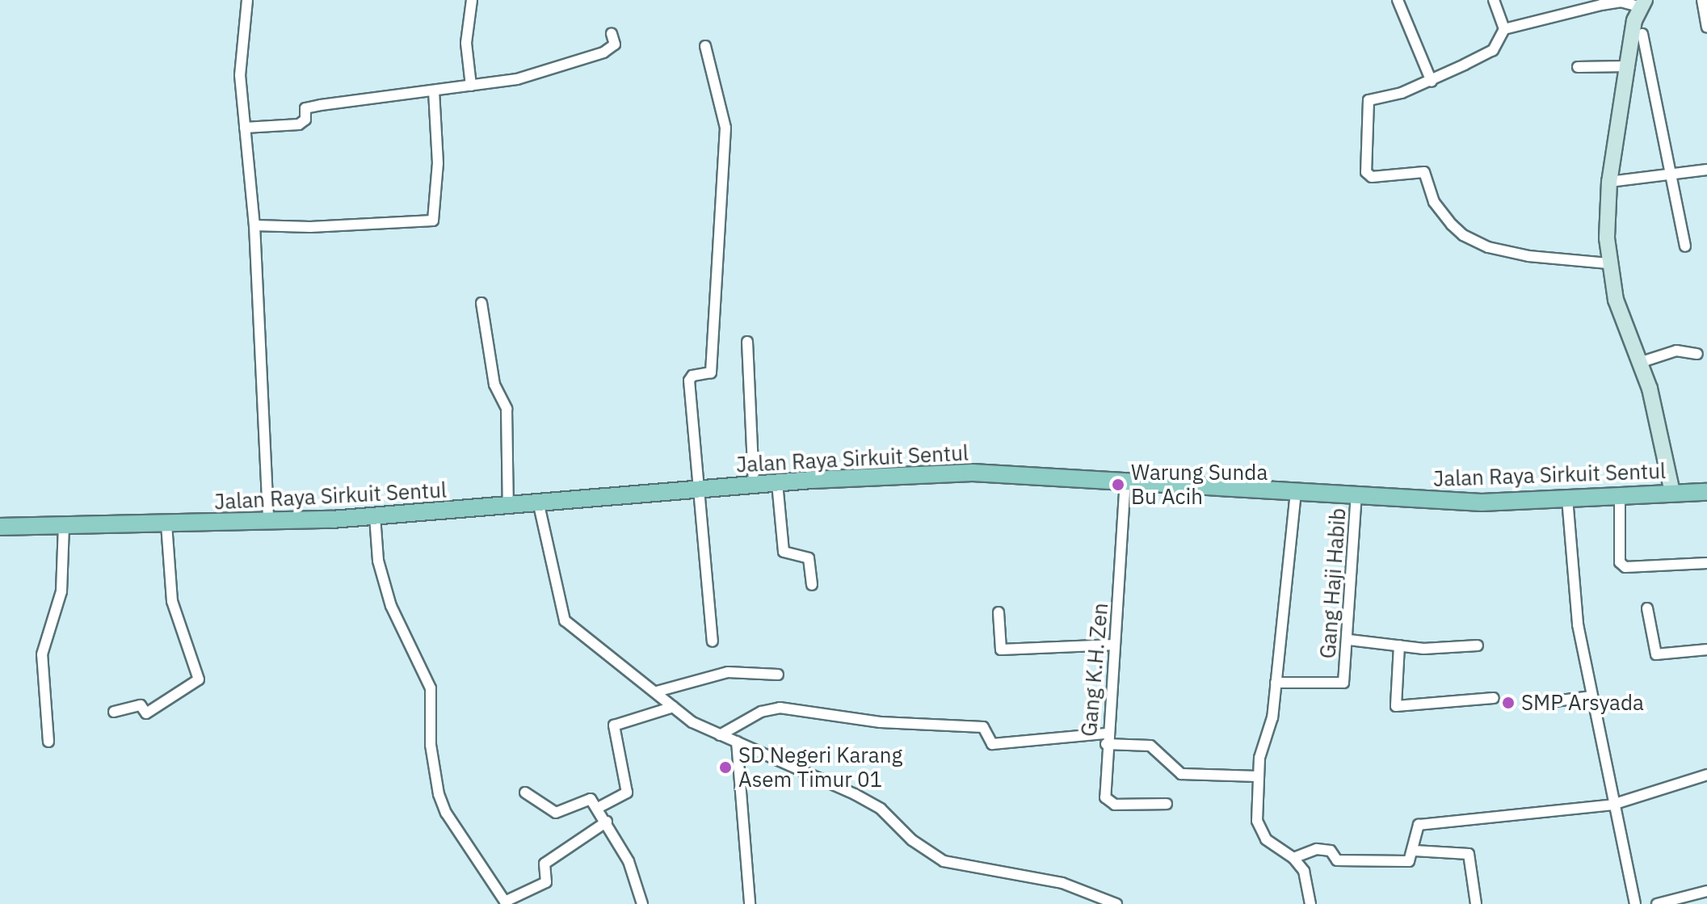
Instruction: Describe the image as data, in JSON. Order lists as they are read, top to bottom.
{
  "streets": {
    "main road": ["Jalan Raya Sirkuit Sentul"],
    "street": ["Gang Haji Habib", "Gang K.H. Zen"]
  },
  "crossings": [
    ["Jalan Raya Sirkuit Sentul", "Gang Haji Habib"],
    ["Jalan Raya Sirkuit Sentul", "Gang K.H. Zen"]
  ],
  "places": ["Warung Sunda Bu Acih", "SMP Arsyada", "SD Negeri Karang Asem Timur 01"]
}
